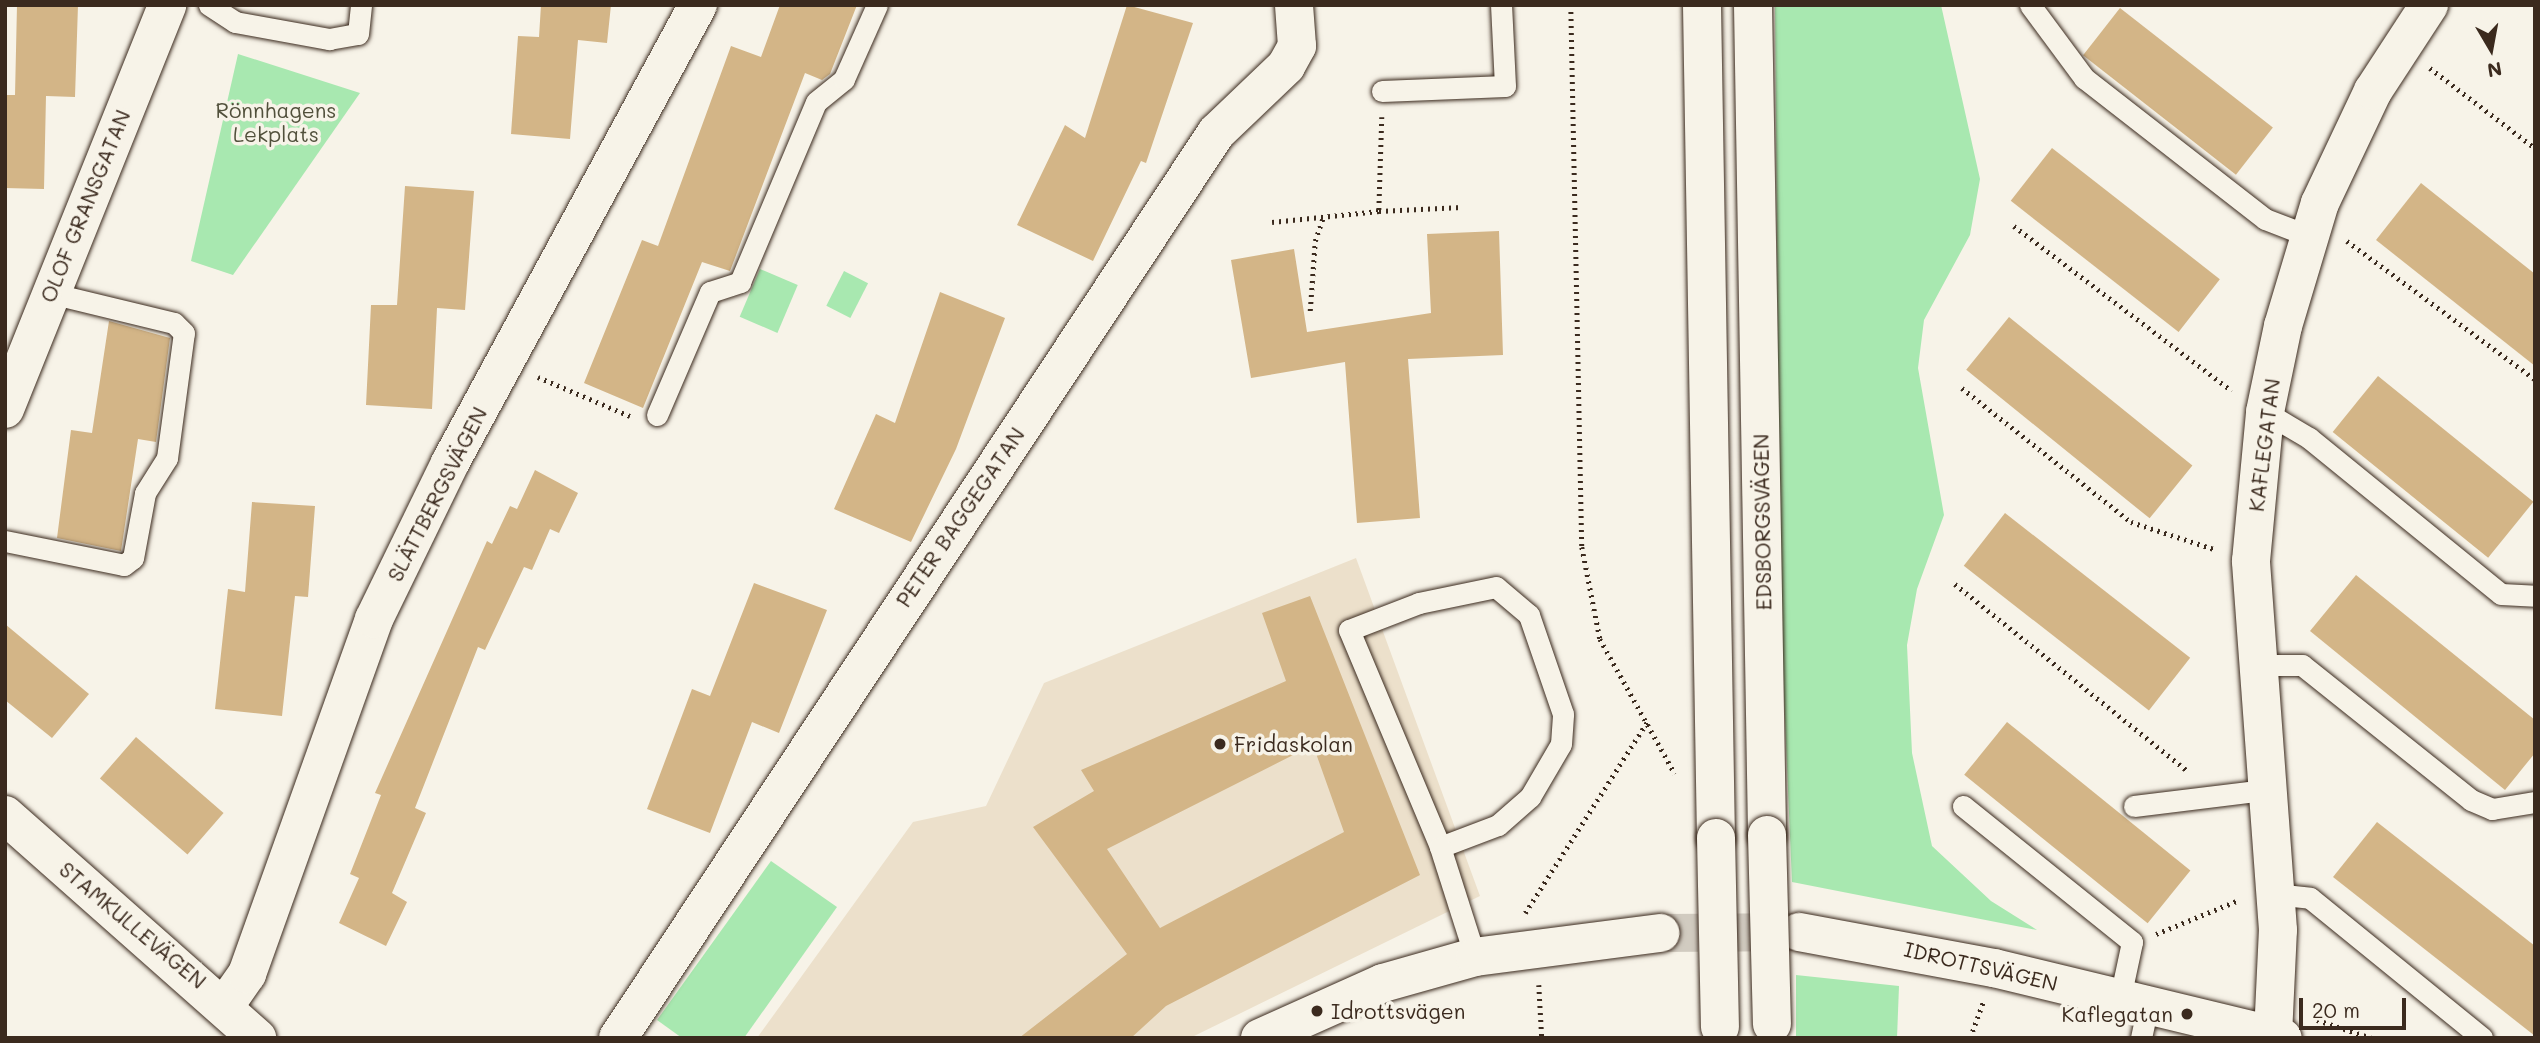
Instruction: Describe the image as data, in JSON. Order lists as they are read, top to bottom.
{
  "streets": {
    "main road": [
      "OLOF GRANSGATAN",
      "KAFLEGATAN",
      "SLÄTTBERGSVÄGEN",
      "PETER BAGGEGATAN",
      "EDSBORGSVÄGEN",
      "STAMKULLEVÄGEN",
      "IDROTTSVÄGEN"
    ]
  },
  "crossings": [
    ["KAFLEGATAN", "IDROTTSVÄGEN"],
    ["SLÄTTBERGSVÄGEN", "STAMKULLEVÄGEN"]
  ],
  "parks": ["Rönnhagens Lekplats"],
  "places": ["Fridaskolan", "Idrottsvägen", "Kaflegatan"],
  "scale_bar": "20 m",
  "north": "bottom"
}
